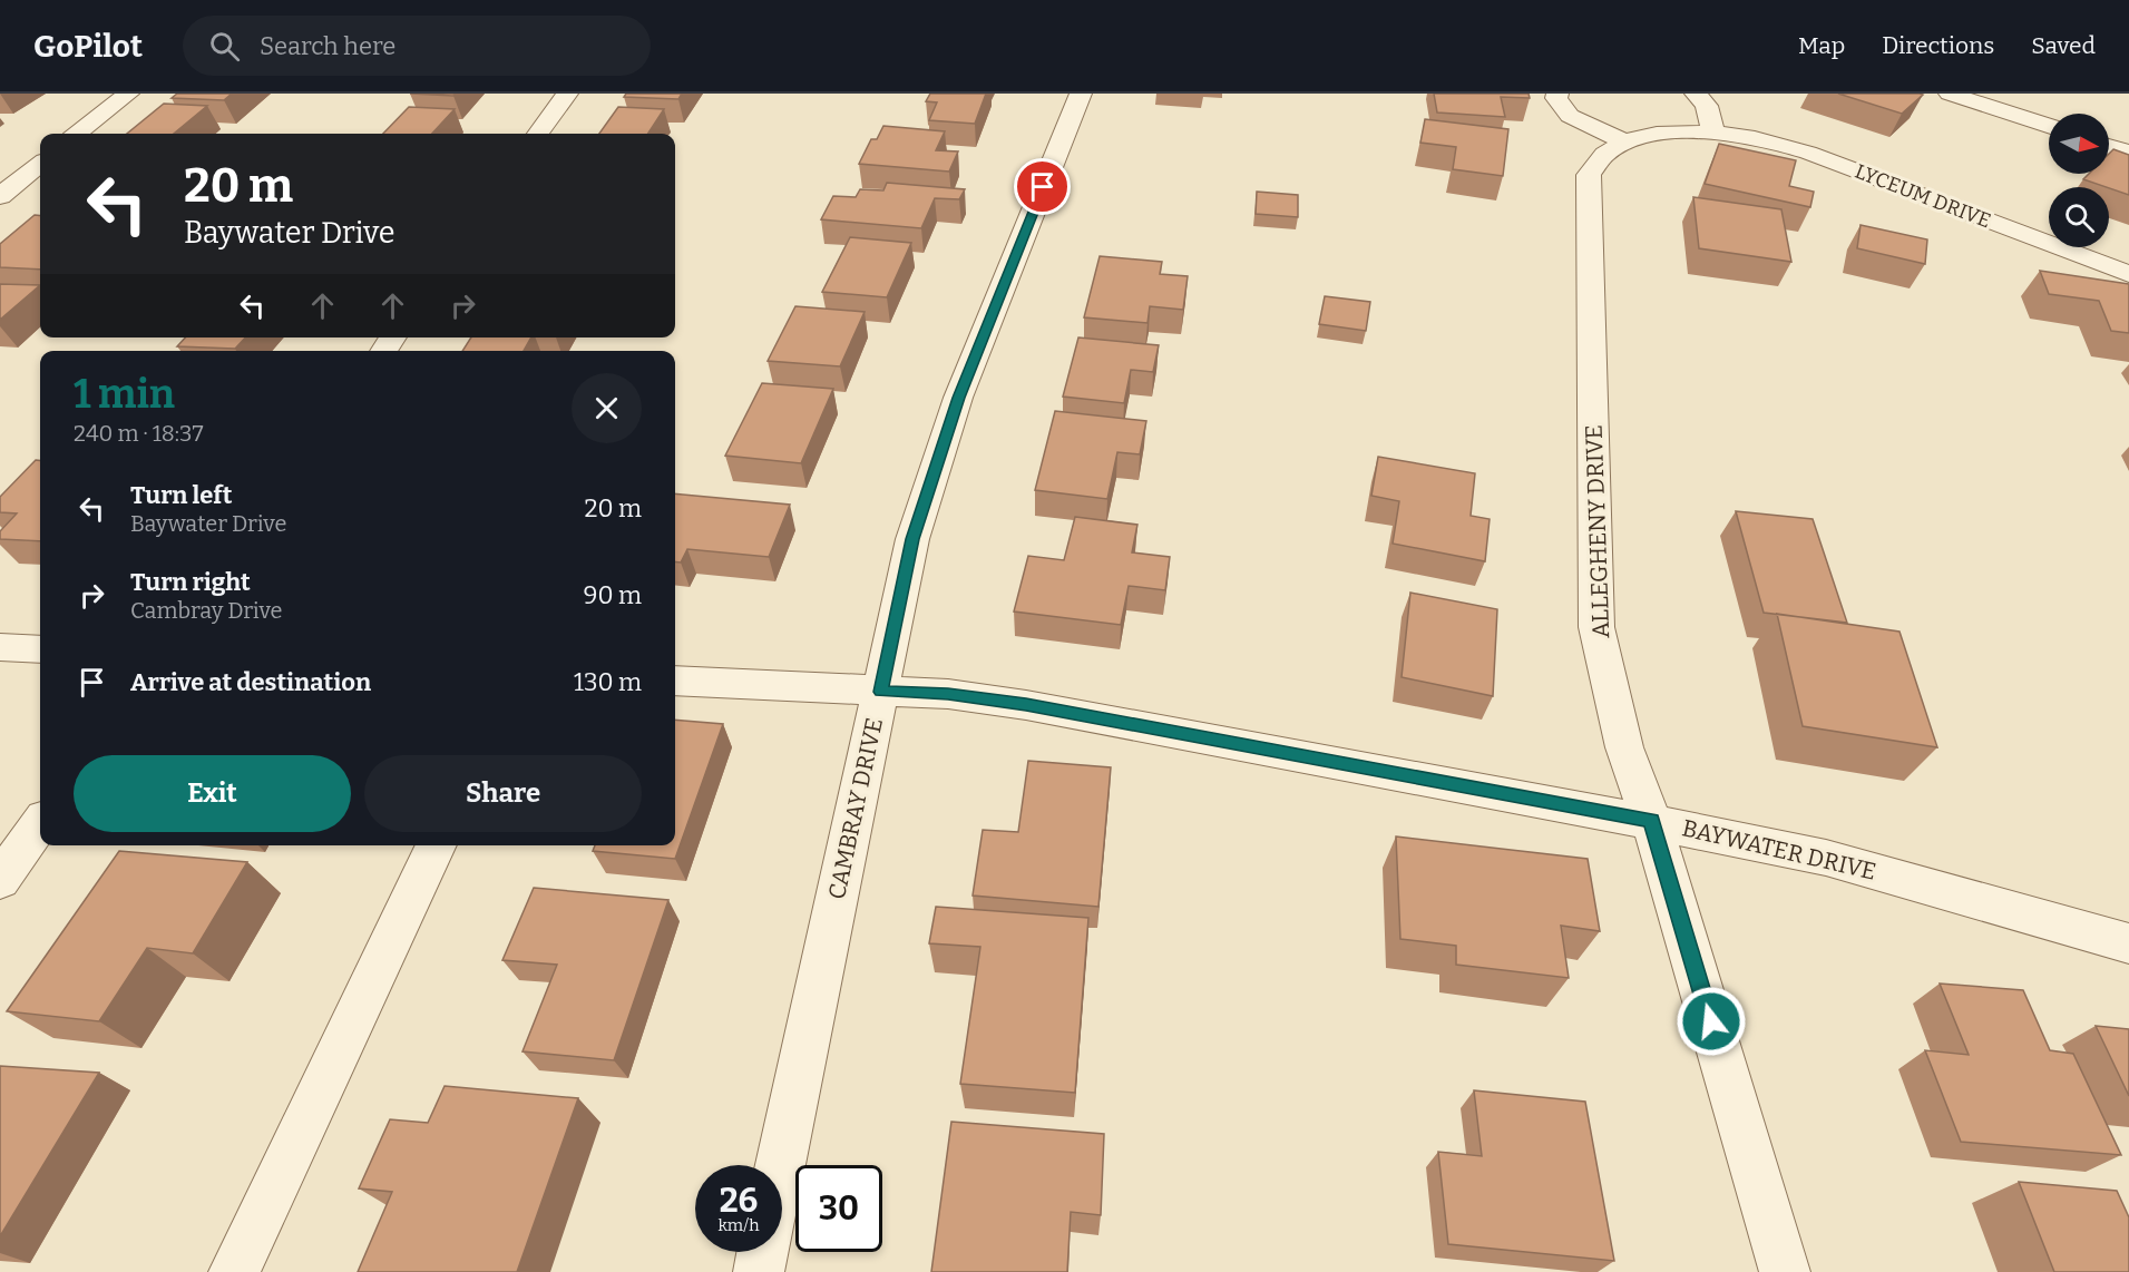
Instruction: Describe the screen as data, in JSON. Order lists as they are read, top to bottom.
{
  "streets": {
    "street": [
      "LYCEUM DRIVE",
      "ALLEGHENY DRIVE",
      "CAMBRAY DRIVE",
      "BAYWATER DRIVE"
    ]
  },
  "crossings": [
    ["LYCEUM DRIVE", "ALLEGHENY DRIVE"],
    ["ALLEGHENY DRIVE", "BAYWATER DRIVE"],
    ["CAMBRAY DRIVE", "BAYWATER DRIVE"]
  ],
  "north": "right",
  "page": {
    "header": "GoPilot",
    "search": "Search here",
    "nav": ["Map", "Directions", "Saved"],
    "turn": ["20 m", "Baywater Drive"],
    "heading": ["1 min", "240 m · 18:37"],
    "list": [
      {
        "name": "Turn left",
        "note": "Baywater Drive",
        "value": "20 m"
      },
      {
        "name": "Turn right",
        "note": "Cambray Drive",
        "value": "90 m"
      },
      {
        "name": "Arrive at destination",
        "value": "130 m"
      }
    ],
    "buttons": ["Exit", "Share"],
    "speed": "26 km/h",
    "limit": "30"
  }
}
